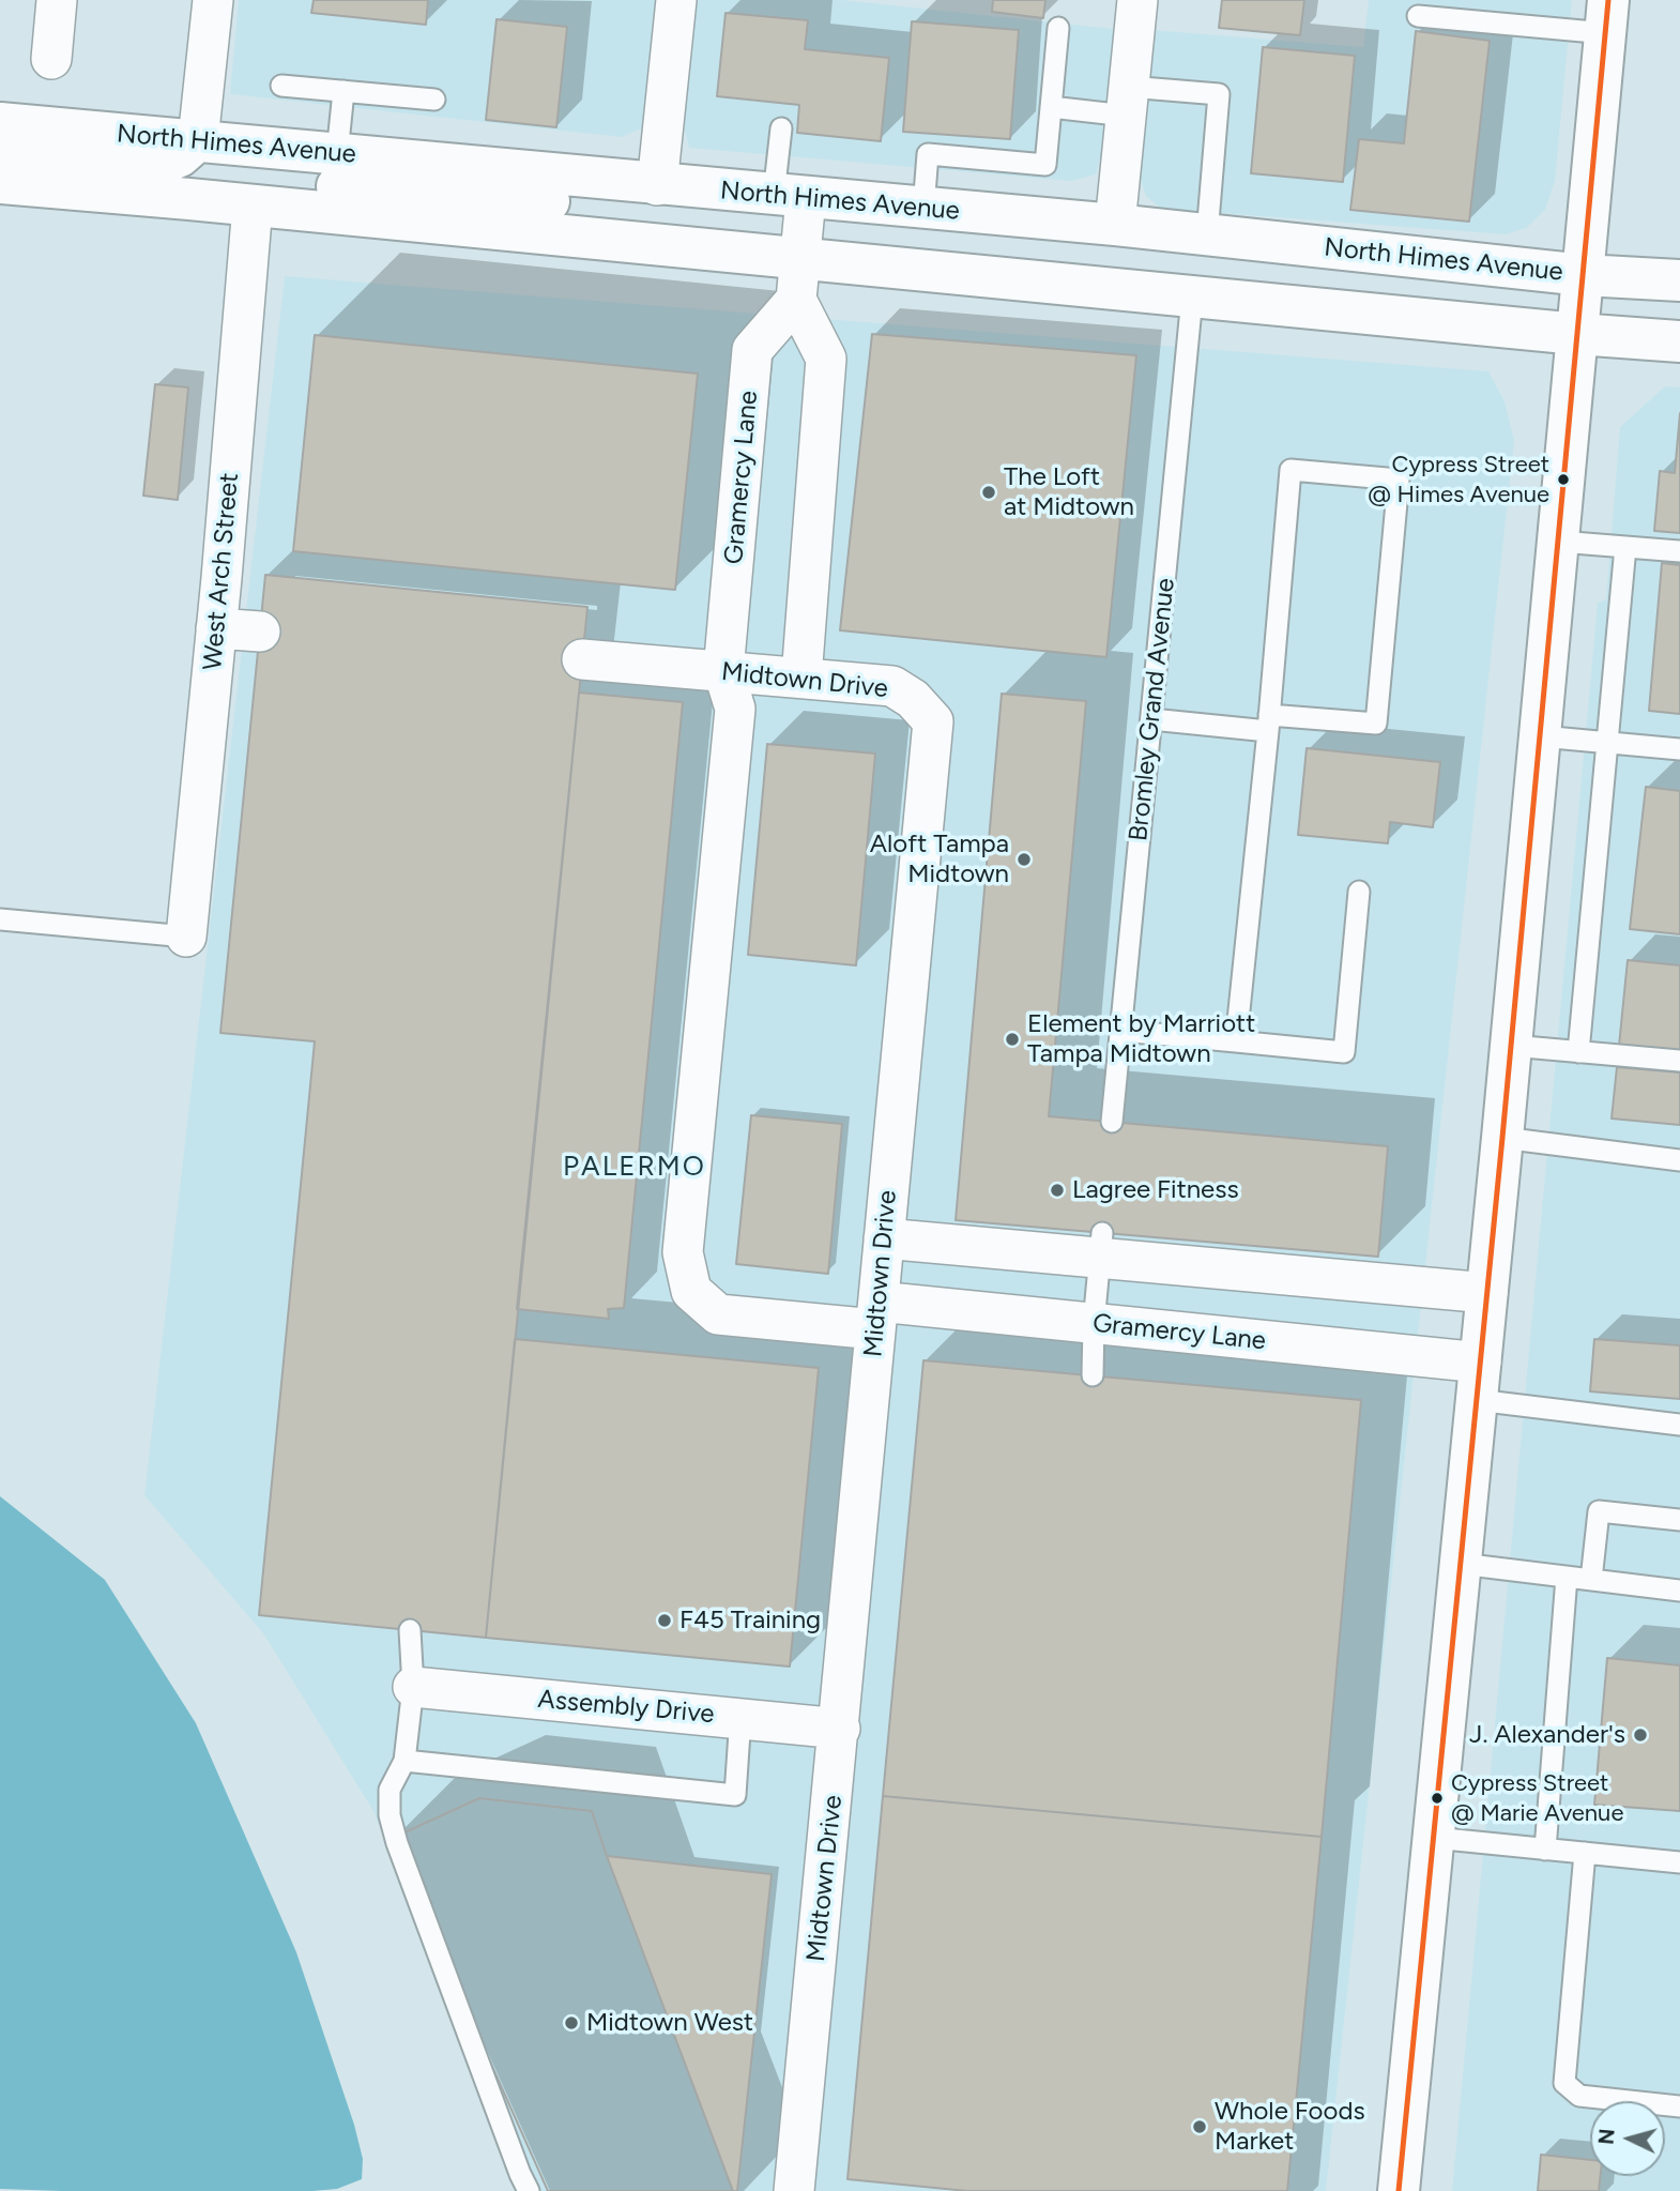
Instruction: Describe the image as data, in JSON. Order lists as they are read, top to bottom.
{
  "streets": {
    "street": [
      "North Himes Avenue",
      "Gramercy Lane",
      "West Arch Street",
      "Midtown Drive",
      "Assembly Drive"
    ],
    "lane": ["Bromley Grand Avenue"]
  },
  "crossings": [
    ["Gramercy Lane", "Midtown Drive"],
    ["Midtown Drive", "Assembly Drive"]
  ],
  "districts": ["PALERMO"],
  "places": [
    "Cypress Street @ Himes Avenue",
    "The Loft at Midtown",
    "Aloft Tampa Midtown",
    "Element by Marriott Tampa Midtown",
    "Lagree Fitness",
    "F45 Training",
    "J. Alexander's",
    "Cypress Street @ Marie Avenue",
    "Midtown West",
    "Whole Foods Market"
  ],
  "north": "left"
}
